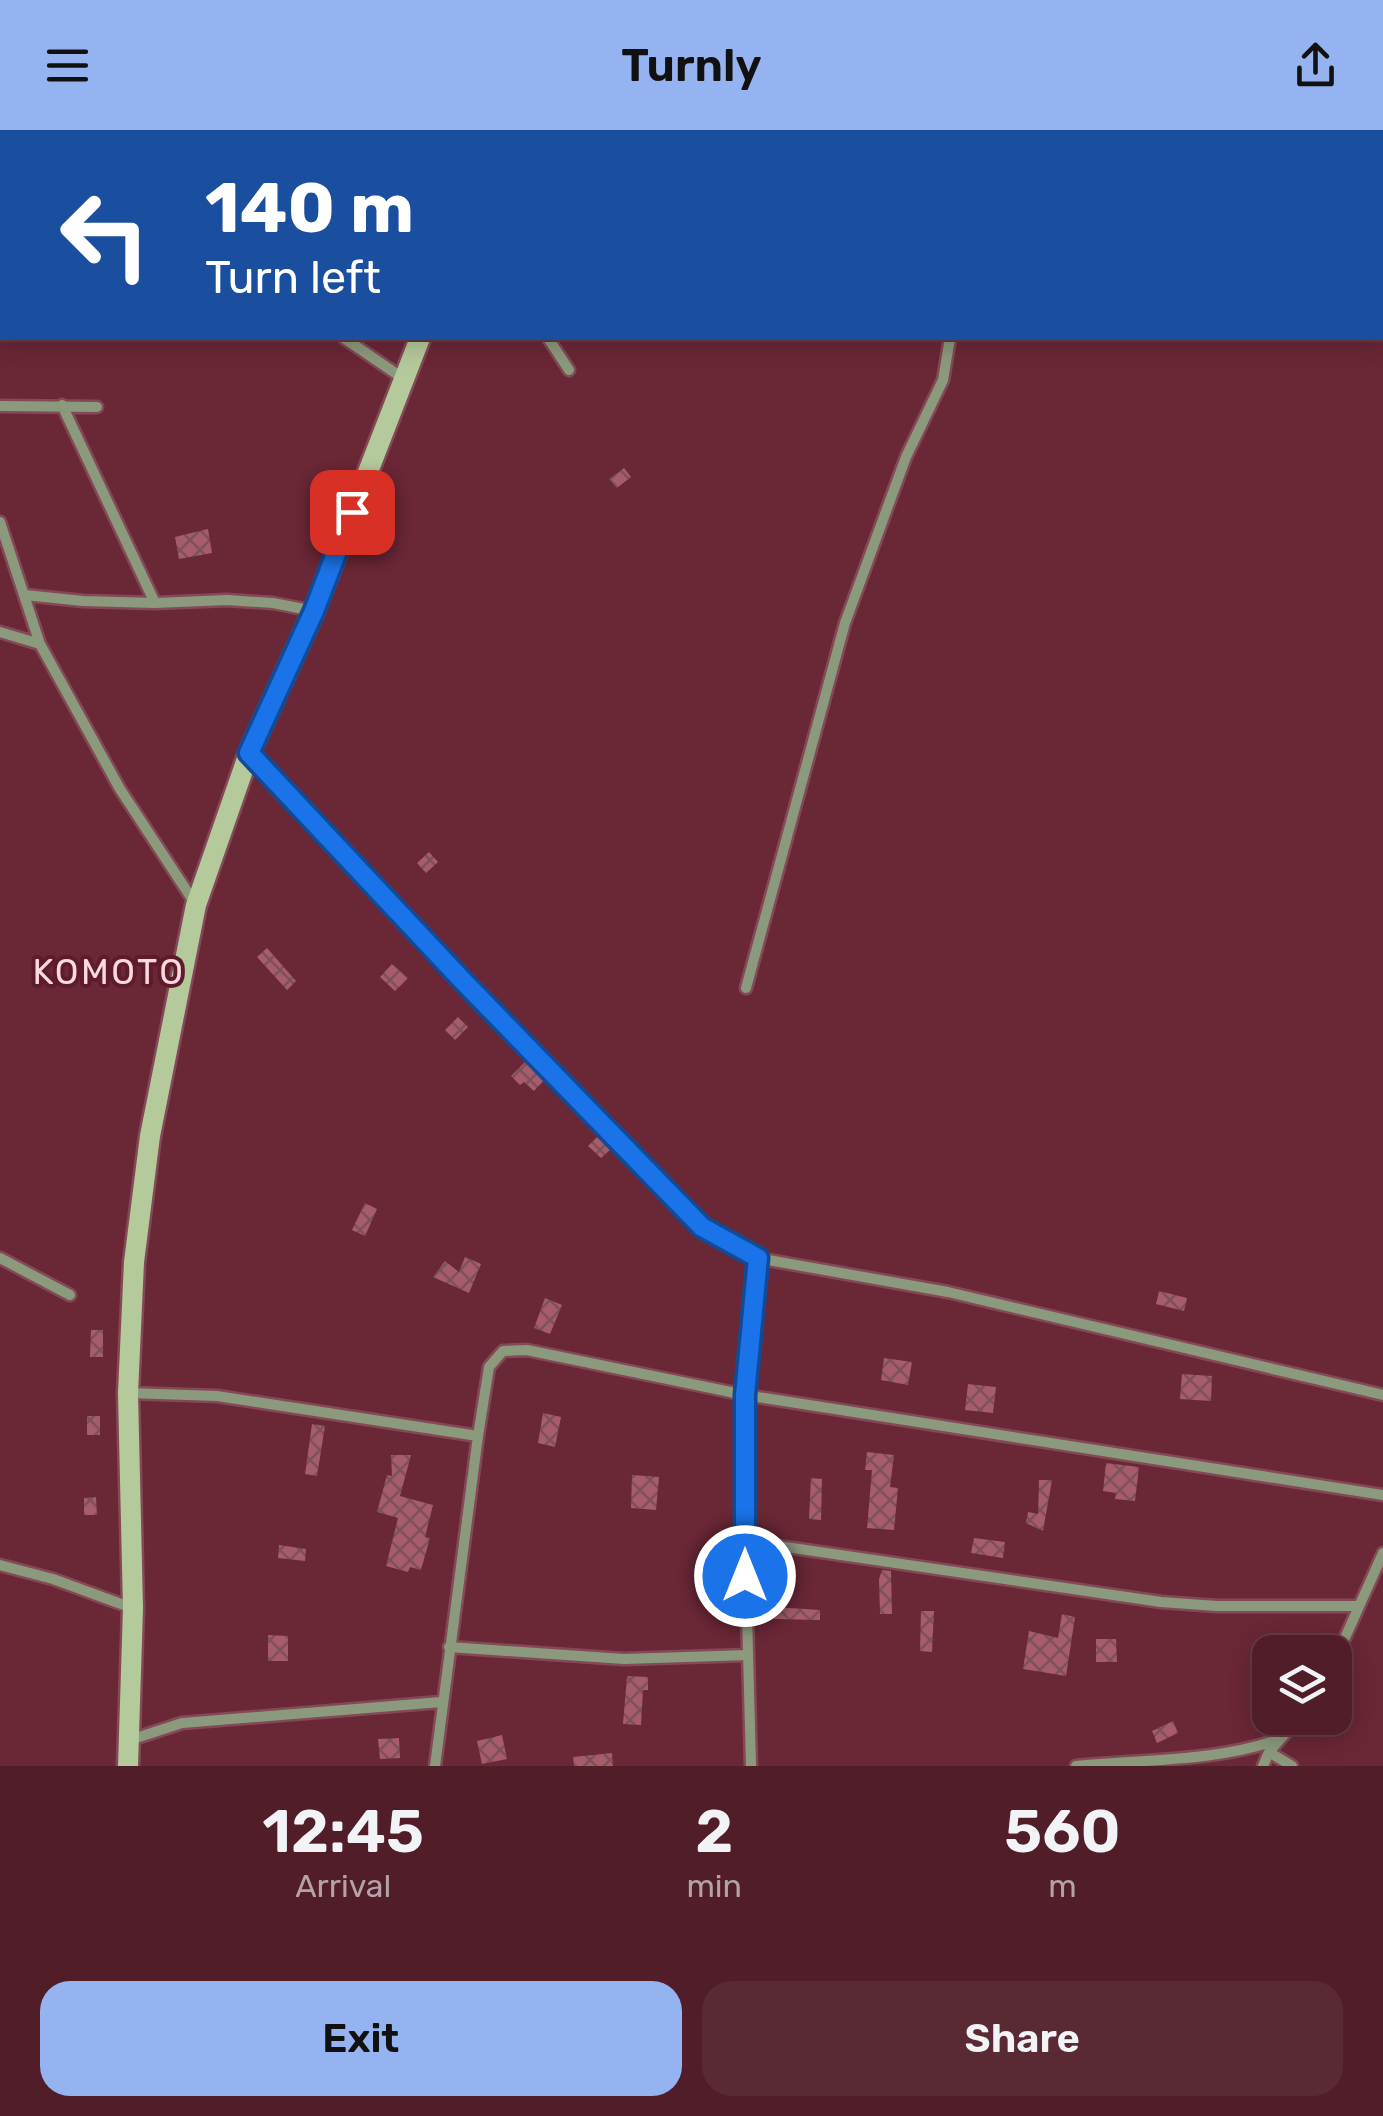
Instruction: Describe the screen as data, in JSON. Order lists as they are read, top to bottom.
{
  "districts": ["KOMOTO"],
  "page": {
    "header": "Turnly",
    "turn": ["140 m", "Turn left"],
    "eta": [
      "12:45",
      "Arrival",
      "2",
      "min",
      "560",
      "m"
    ],
    "buttons": ["Exit", "Share"]
  }
}
